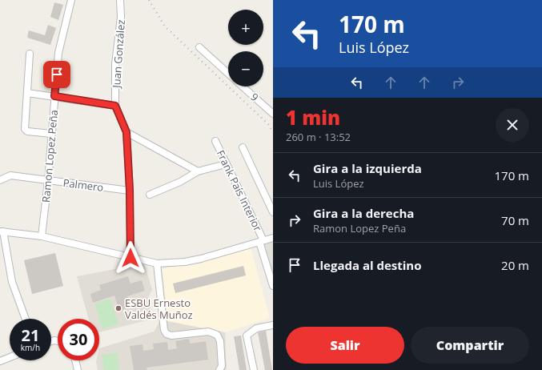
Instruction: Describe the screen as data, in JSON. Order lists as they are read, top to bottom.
{
  "streets": {
    "street": [
      "Juan González",
      "9",
      "Ramon Lopez Peña",
      "Palmero",
      "Frank País Interior"
    ]
  },
  "crossings": [
    ["Juan González", "Palmero"],
    ["Ramon Lopez Peña", "Palmero"]
  ],
  "places": ["ESBU Ernesto Valdés Muñoz"],
  "page": {
    "turn": ["170 m", "Luis López"],
    "map_buttons": ["+", "−"],
    "heading": ["1 min", "260 m · 13:52"],
    "list": [
      {
        "name": "Gira a la izquierda",
        "note": "Luis López",
        "value": "170 m"
      },
      {
        "name": "Gira a la derecha",
        "note": "Ramon Lopez Peña",
        "value": "70 m"
      },
      {
        "name": "Llegada al destino",
        "value": "20 m"
      }
    ],
    "speed": "21 km/h",
    "limit": "30",
    "buttons": ["Salir", "Compartir"]
  }
}
